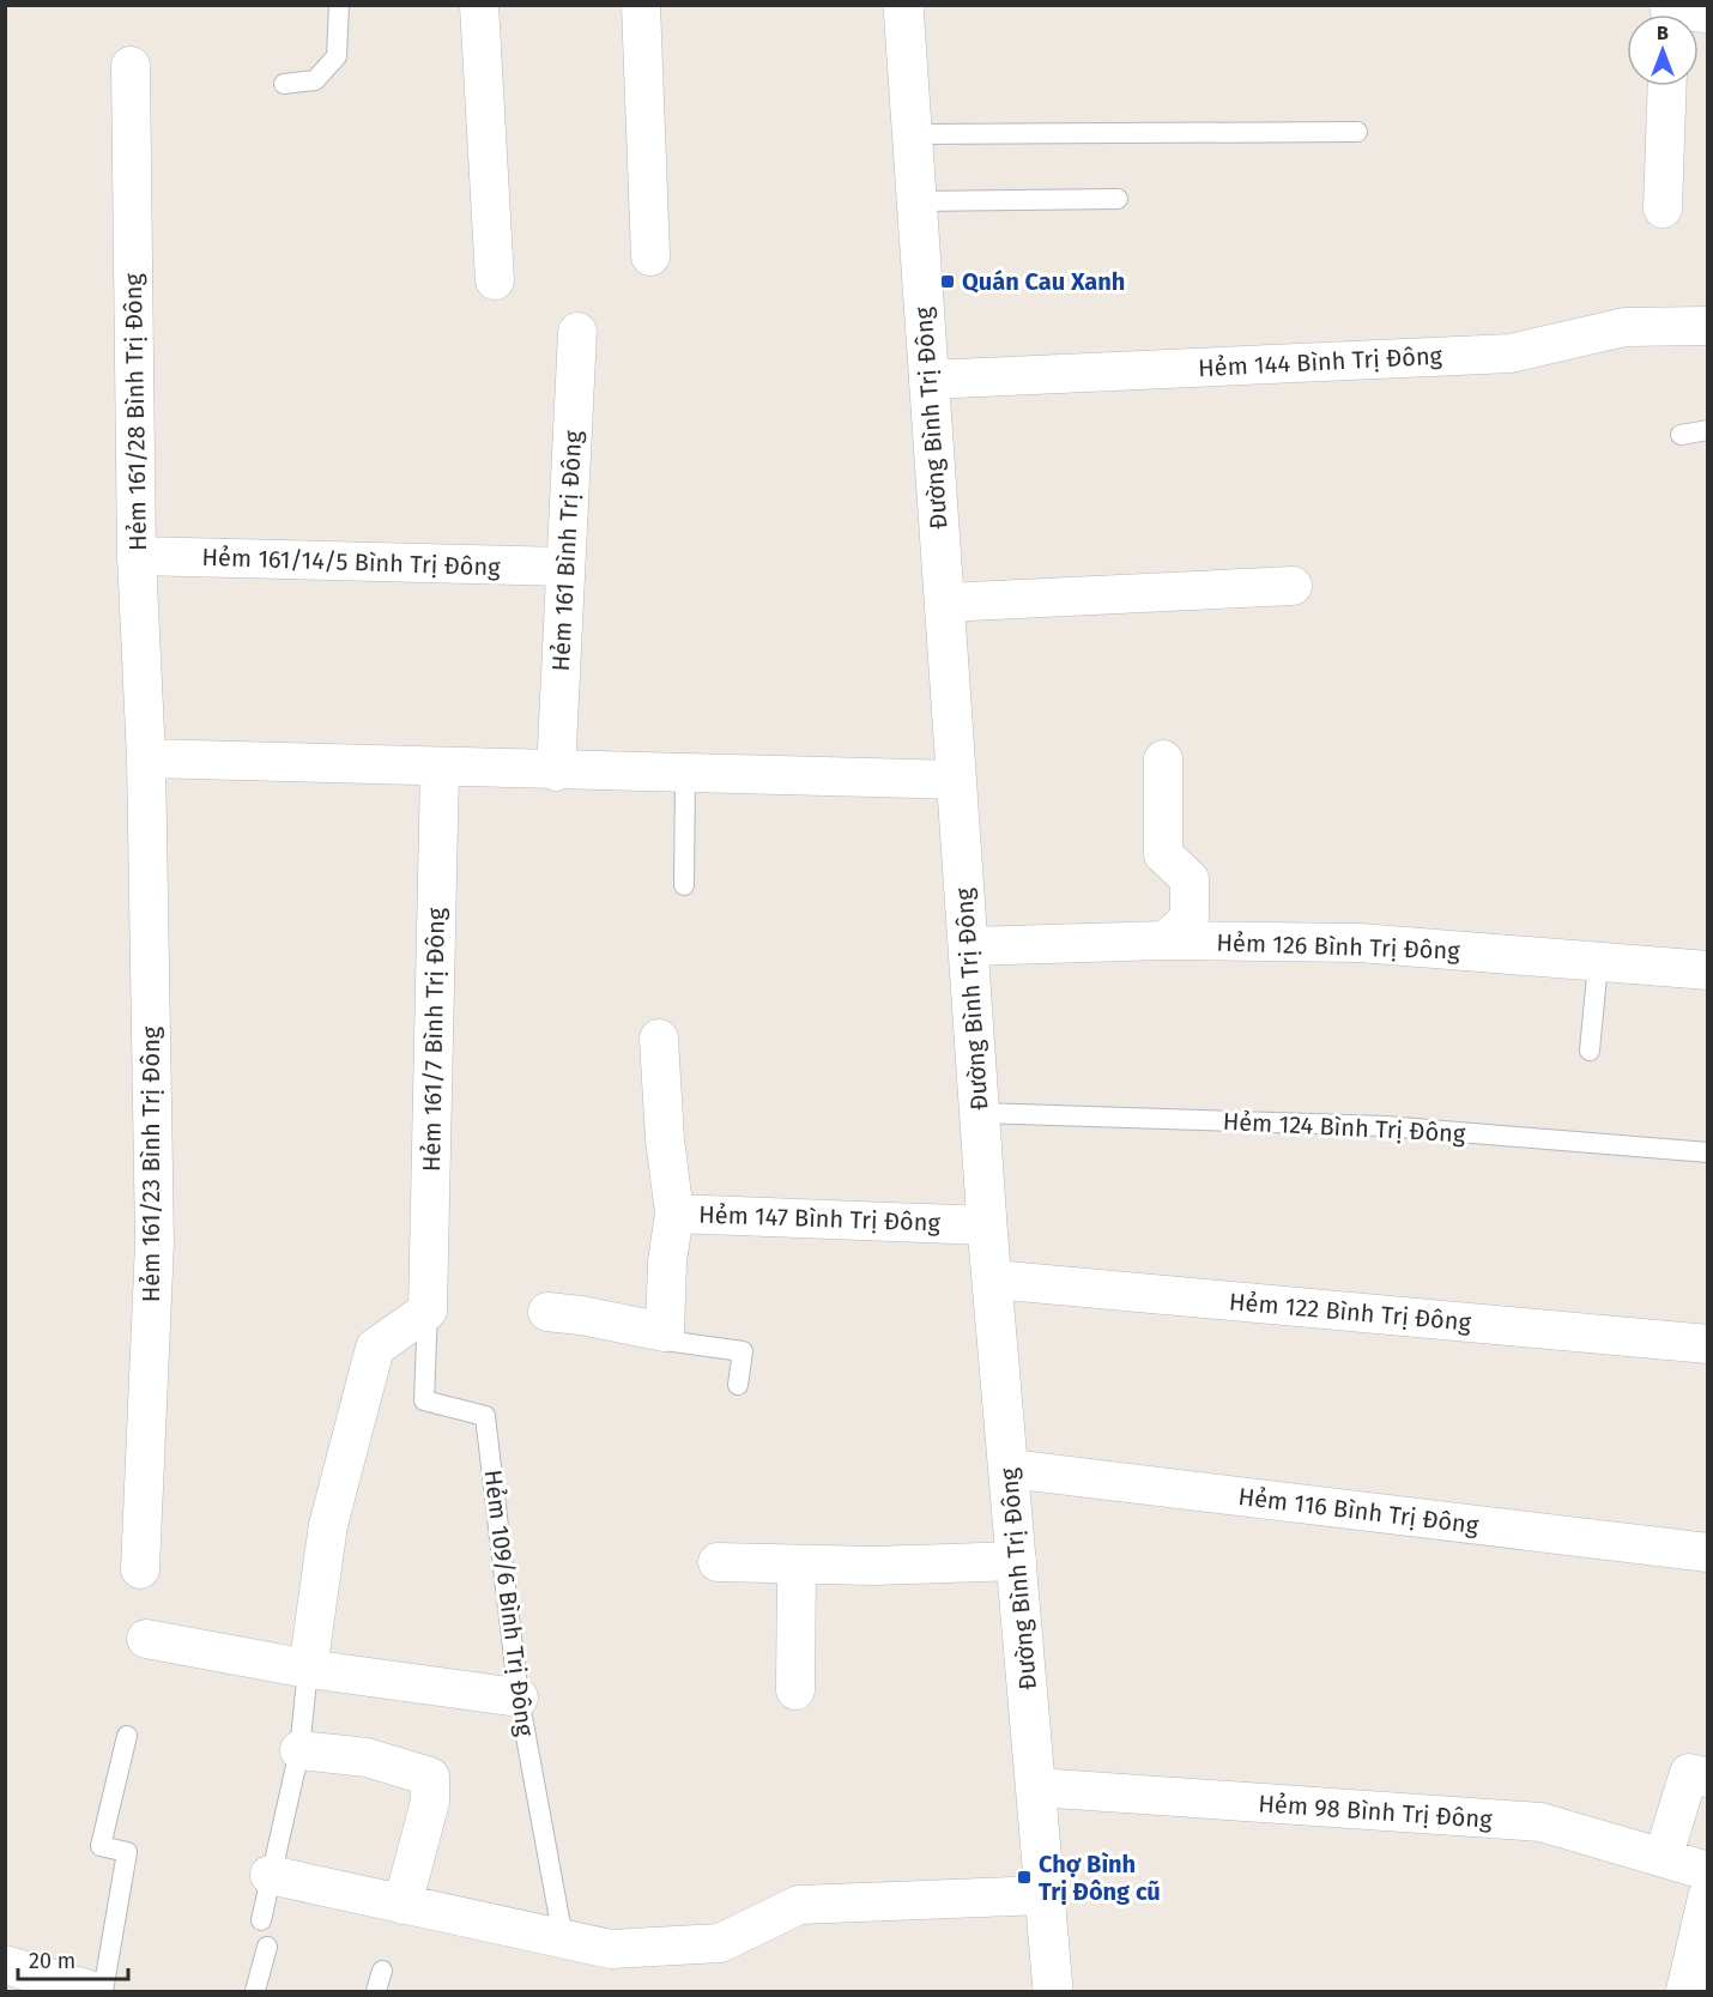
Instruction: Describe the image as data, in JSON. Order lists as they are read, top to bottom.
{
  "streets": {
    "street": [
      "Hẻm 144 Bình Trị Đông",
      "Hẻm 161/28 Bình Trị Đông",
      "Đường Bình Trị Đông",
      "Hẻm 161 Bình Trị Đông",
      "Hẻm 161/14/5 Bình Trị Đông",
      "Hẻm 126 Bình Trị Đông",
      "Hẻm 161/7 Bình Trị Đông",
      "Hẻm 161/23 Bình Trị Đông",
      "Hẻm 147 Bình Trị Đông",
      "Hẻm 122 Bình Trị Đông",
      "Hẻm 116 Bình Trị Đông",
      "Hẻm 98 Bình Trị Đông"
    ],
    "lane": ["Hẻm 124 Bình Trị Đông", "Hẻm 109/6 Bình Trị Đông"]
  },
  "crossings": [
    ["Hẻm 144 Bình Trị Đông", "Đường Bình Trị Đông"],
    ["Hẻm 161/28 Bình Trị Đông", "Hẻm 161/14/5 Bình Trị Đông"],
    ["Hẻm 161/28 Bình Trị Đông", "Hẻm 161/23 Bình Trị Đông"],
    ["Đường Bình Trị Đông", "Hẻm 126 Bình Trị Đông"],
    ["Đường Bình Trị Đông", "Hẻm 124 Bình Trị Đông"],
    ["Đường Bình Trị Đông", "Hẻm 147 Bình Trị Đông"],
    ["Đường Bình Trị Đông", "Hẻm 122 Bình Trị Đông"],
    ["Đường Bình Trị Đông", "Hẻm 116 Bình Trị Đông"],
    ["Đường Bình Trị Đông", "Hẻm 98 Bình Trị Đông"],
    ["Hẻm 161 Bình Trị Đông", "Hẻm 161/14/5 Bình Trị Đông"],
    ["Hẻm 161/7 Bình Trị Đông", "Hẻm 109/6 Bình Trị Đông"]
  ],
  "places": {
    "transit": ["Quán Cau Xanh", "Chợ Bình Trị Đông cũ"]
  },
  "scale_bar": "20 m",
  "north": "top"
}
